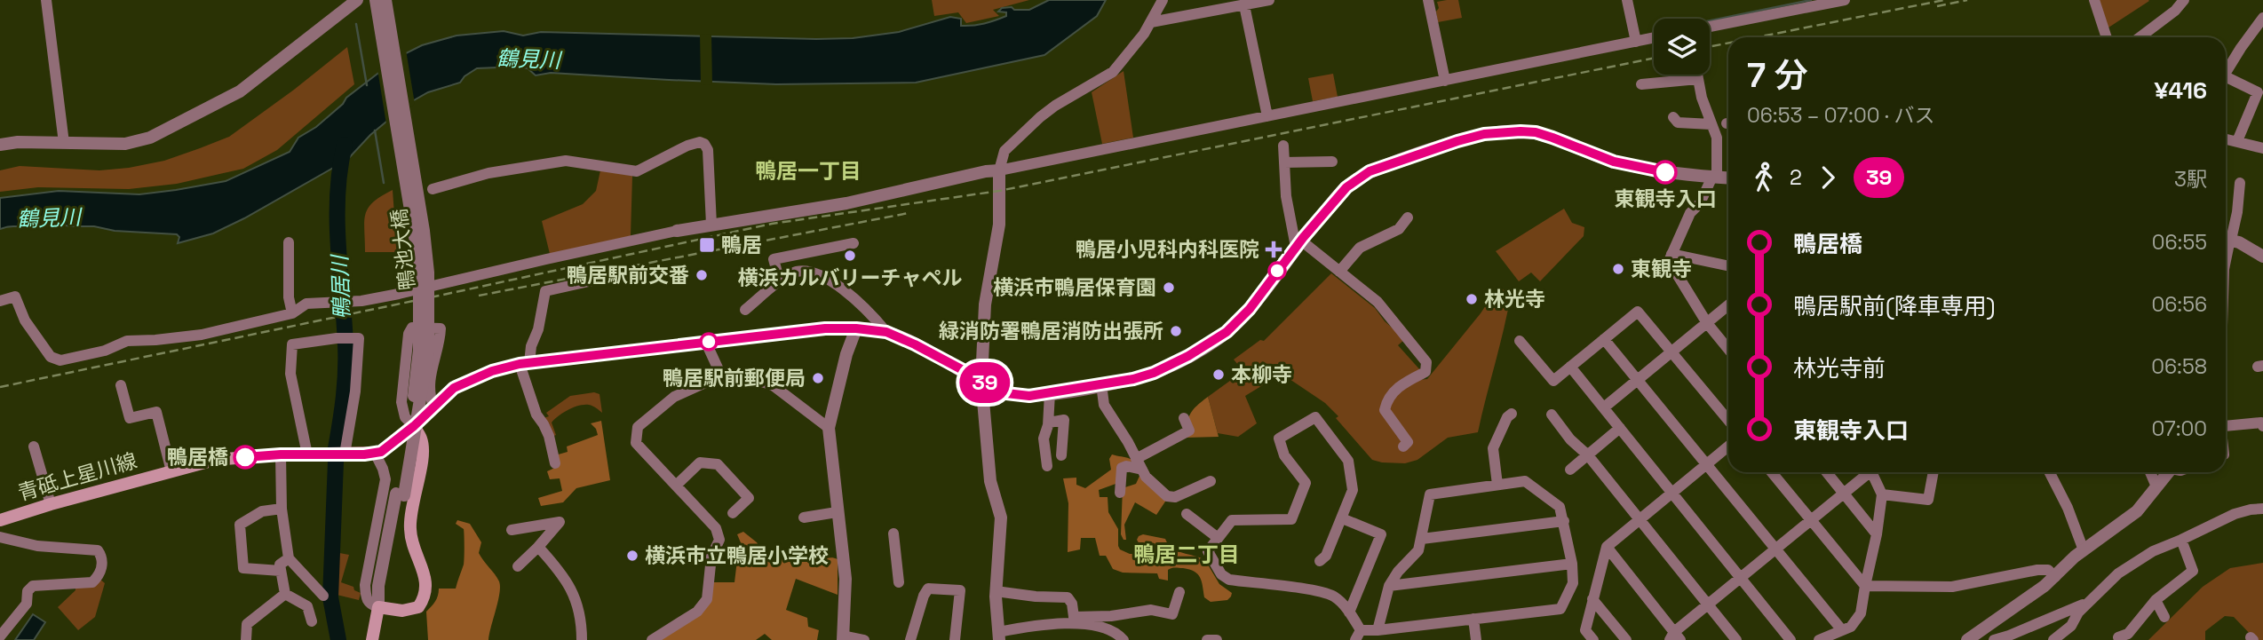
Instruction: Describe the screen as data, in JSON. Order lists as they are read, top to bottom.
{
  "streets": {
    "main road": ["青砥上星川線"],
    "street": ["鴨池大橋"]
  },
  "districts": ["鴨居一丁目", "鴨居二丁目"],
  "water": ["鶴見川", "鴨居川"],
  "places": {
    "other": [
      "東観寺入口",
      "横浜カルバリーチャペル",
      "東観寺",
      "鴨居駅前交番",
      "横浜市鴨居保育園",
      "林光寺",
      "緑消防署鴨居消防出張所",
      "本柳寺",
      "鴨居駅前郵便局",
      "鴨居橋",
      "横浜市立鴨居小学校"
    ],
    "transit": ["鴨居"],
    "health": ["鴨居小児科内科医院"]
  },
  "lines": ["bus line 39"],
  "page": {
    "on_map": "39",
    "heading": ["7 分", "06:53 – 07:00 · バス", "¥416"],
    "legs": ["2", "39", "3駅"],
    "list": [
      {
        "name": "鴨居橋",
        "value": "06:55"
      },
      {
        "name": "鴨居駅前(降車専用)",
        "value": "06:56"
      },
      {
        "name": "林光寺前",
        "value": "06:58"
      },
      {
        "name": "東観寺入口",
        "value": "07:00"
      }
    ]
  }
}
